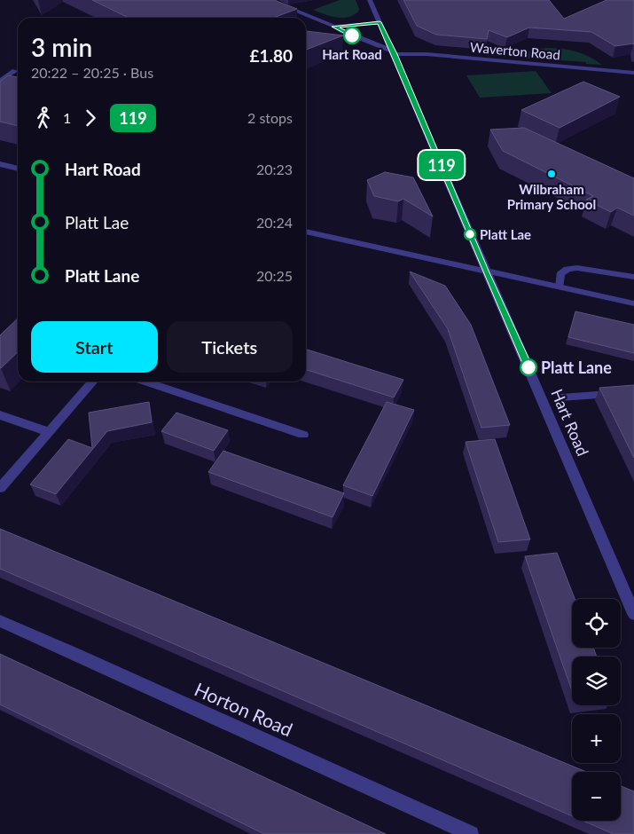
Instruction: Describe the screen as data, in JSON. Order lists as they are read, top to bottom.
{
  "streets": {
    "street": ["Waverton Road", "Hart Road", "Horton Road"]
  },
  "crossings": [
    ["Waverton Road", "Hart Road"]
  ],
  "places": [
    "Hart Road",
    "Wilbraham Primary School",
    "Platt Lae",
    "Platt Lane"
  ],
  "lines": ["bus line 119"],
  "page": {
    "on_map": "119",
    "heading": ["3 min", "20:22 – 20:25 · Bus", "£1.80"],
    "legs": ["1", "119", "2 stops"],
    "list": [
      {
        "name": "Hart Road",
        "value": "20:23"
      },
      {
        "name": "Platt Lae",
        "value": "20:24"
      },
      {
        "name": "Platt Lane",
        "value": "20:25"
      }
    ],
    "buttons": ["Start", "Tickets"],
    "map_buttons": ["+", "−"]
  }
}
